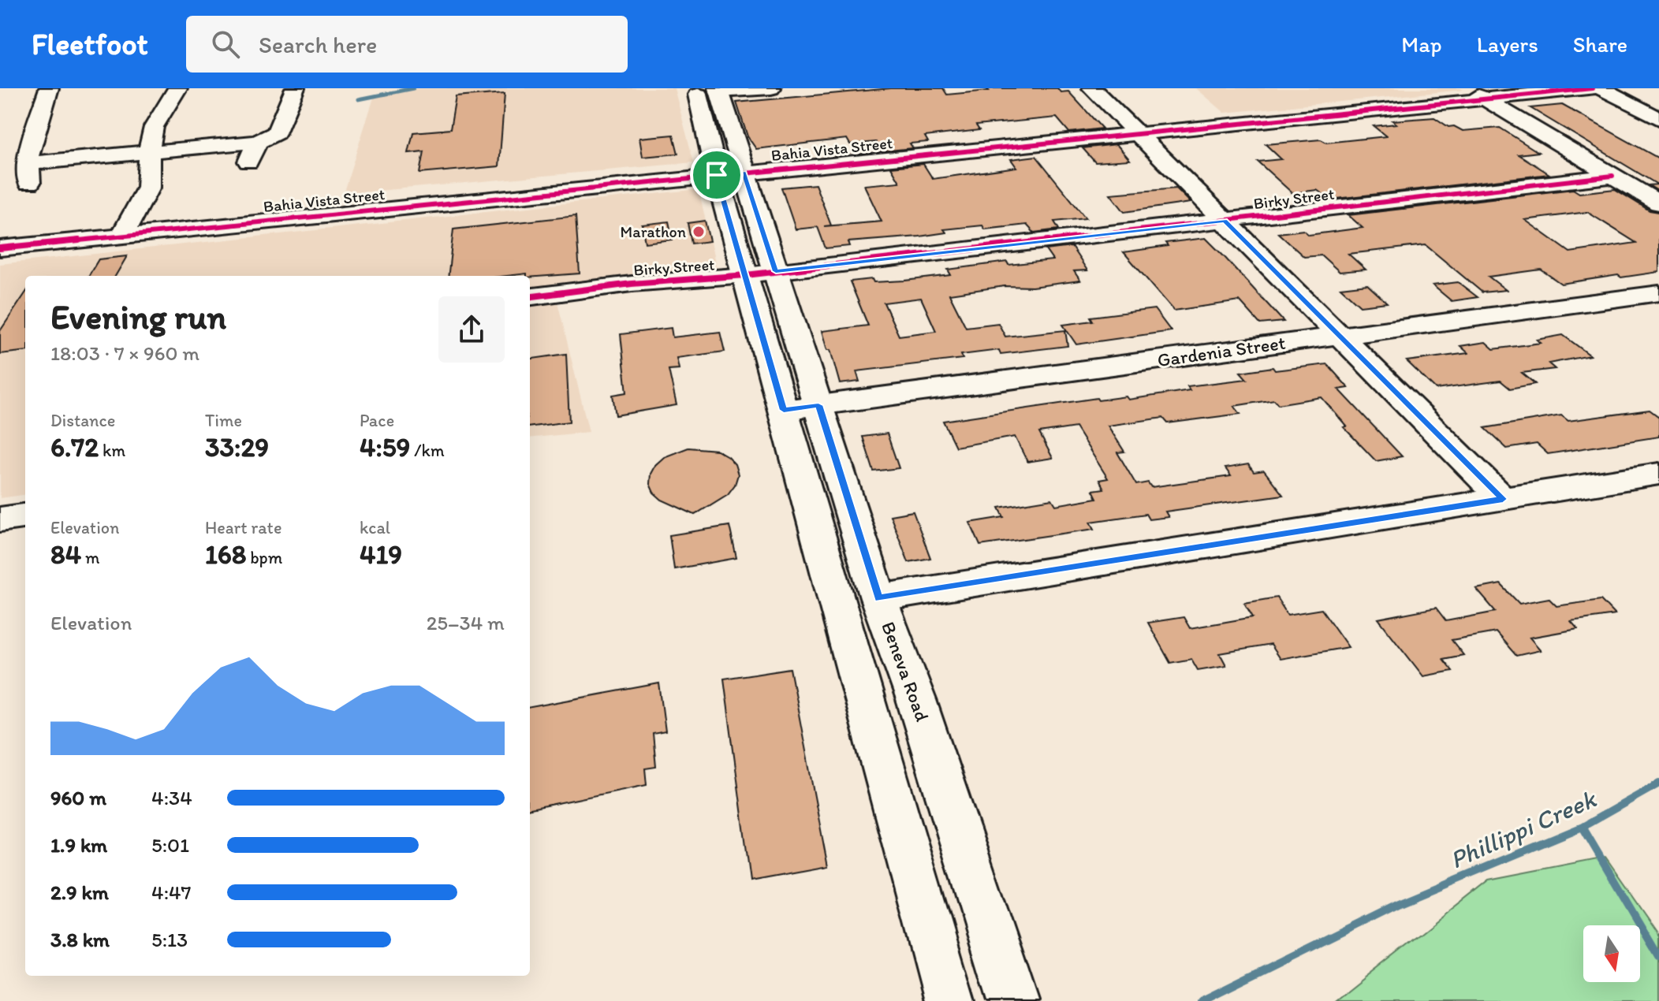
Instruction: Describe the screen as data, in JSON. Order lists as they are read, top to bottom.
{
  "streets": {
    "main road": ["Beneva Road"],
    "street": ["Bahia Vista Street", "Birky Street", "Gardenia Street"]
  },
  "crossings": [
    ["Bahia Vista Street", "Beneva Road"],
    ["Birky Street", "Beneva Road"],
    ["Gardenia Street", "Beneva Road"]
  ],
  "water": ["Phillippi Creek"],
  "places": ["Marathon"],
  "north": "bottom",
  "page": {
    "header": "Fleetfoot",
    "search": "Search here",
    "nav": ["Map", "Layers", "Share"],
    "heading": ["Evening run", "18:03 · 7 × 960 m"],
    "stats": [
      ["Distance", "6.72 km"],
      ["Time", "33:29"],
      ["Pace", "4:59 /km"],
      ["Elevation", "84 m"],
      ["Heart rate", "168 bpm"],
      ["kcal", "419"]
    ],
    "chart": ["Elevation", "25–34 m"],
    "list": [
      {
        "name": "960 m",
        "note": "4:34"
      },
      {
        "name": "1.9 km",
        "note": "5:01"
      },
      {
        "name": "2.9 km",
        "note": "4:47"
      },
      {
        "name": "3.8 km",
        "note": "5:13"
      }
    ]
  }
}
